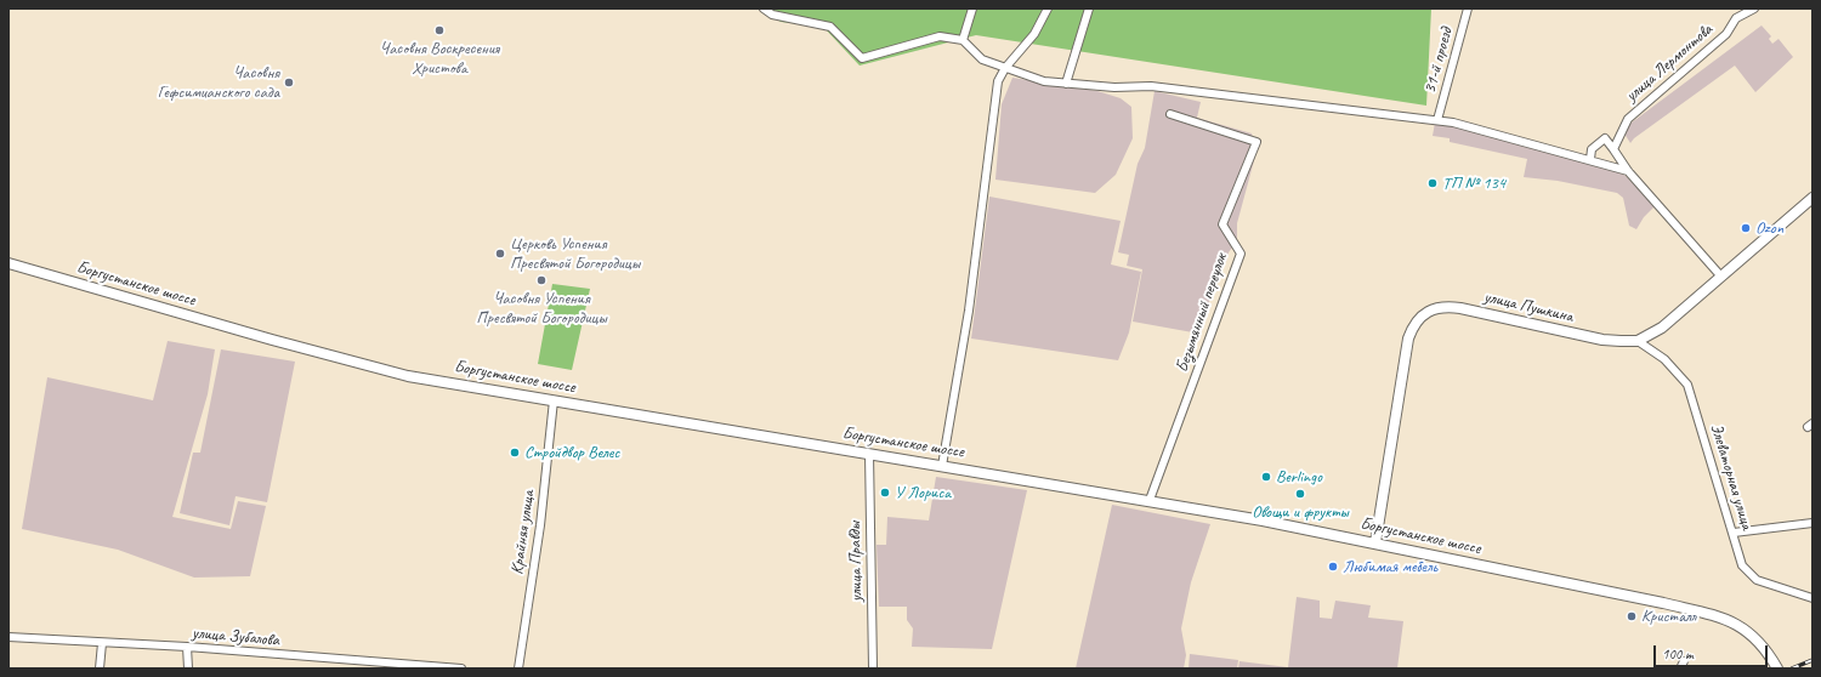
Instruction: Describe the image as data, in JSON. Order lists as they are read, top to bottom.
{
  "streets": {
    "street": [
      "31-й проезд",
      "улица Лермонтова",
      "Боргустанское шоссе",
      "улица Пушкина",
      "Безымянный переулок",
      "Элеваторная улица",
      "Крайняя улица",
      "улица Правды",
      "улица Зубалова"
    ]
  },
  "crossings": [
    ["Боргустанское шоссе", "улица Пушкина"],
    ["Боргустанское шоссе", "Безымянный переулок"],
    ["Боргустанское шоссе", "Крайняя улица"],
    ["Боргустанское шоссе", "улица Правды"],
    ["улица Пушкина", "Элеваторная улица"]
  ],
  "places": [
    "Часовня Воскресения Христова",
    "Часовня Гефсимианского сада",
    "ТП № 134",
    "Ozon",
    "Церковь Успения Пресвятой Богородицы",
    "Часовня Успения Пресвятой Богородицы",
    "Стройдвор Велес",
    "Berlingo",
    "У Лориса",
    "Овощи и фрукты",
    "Любимая мебель",
    "Кристалл"
  ],
  "scale_bar": "100 m"
}
